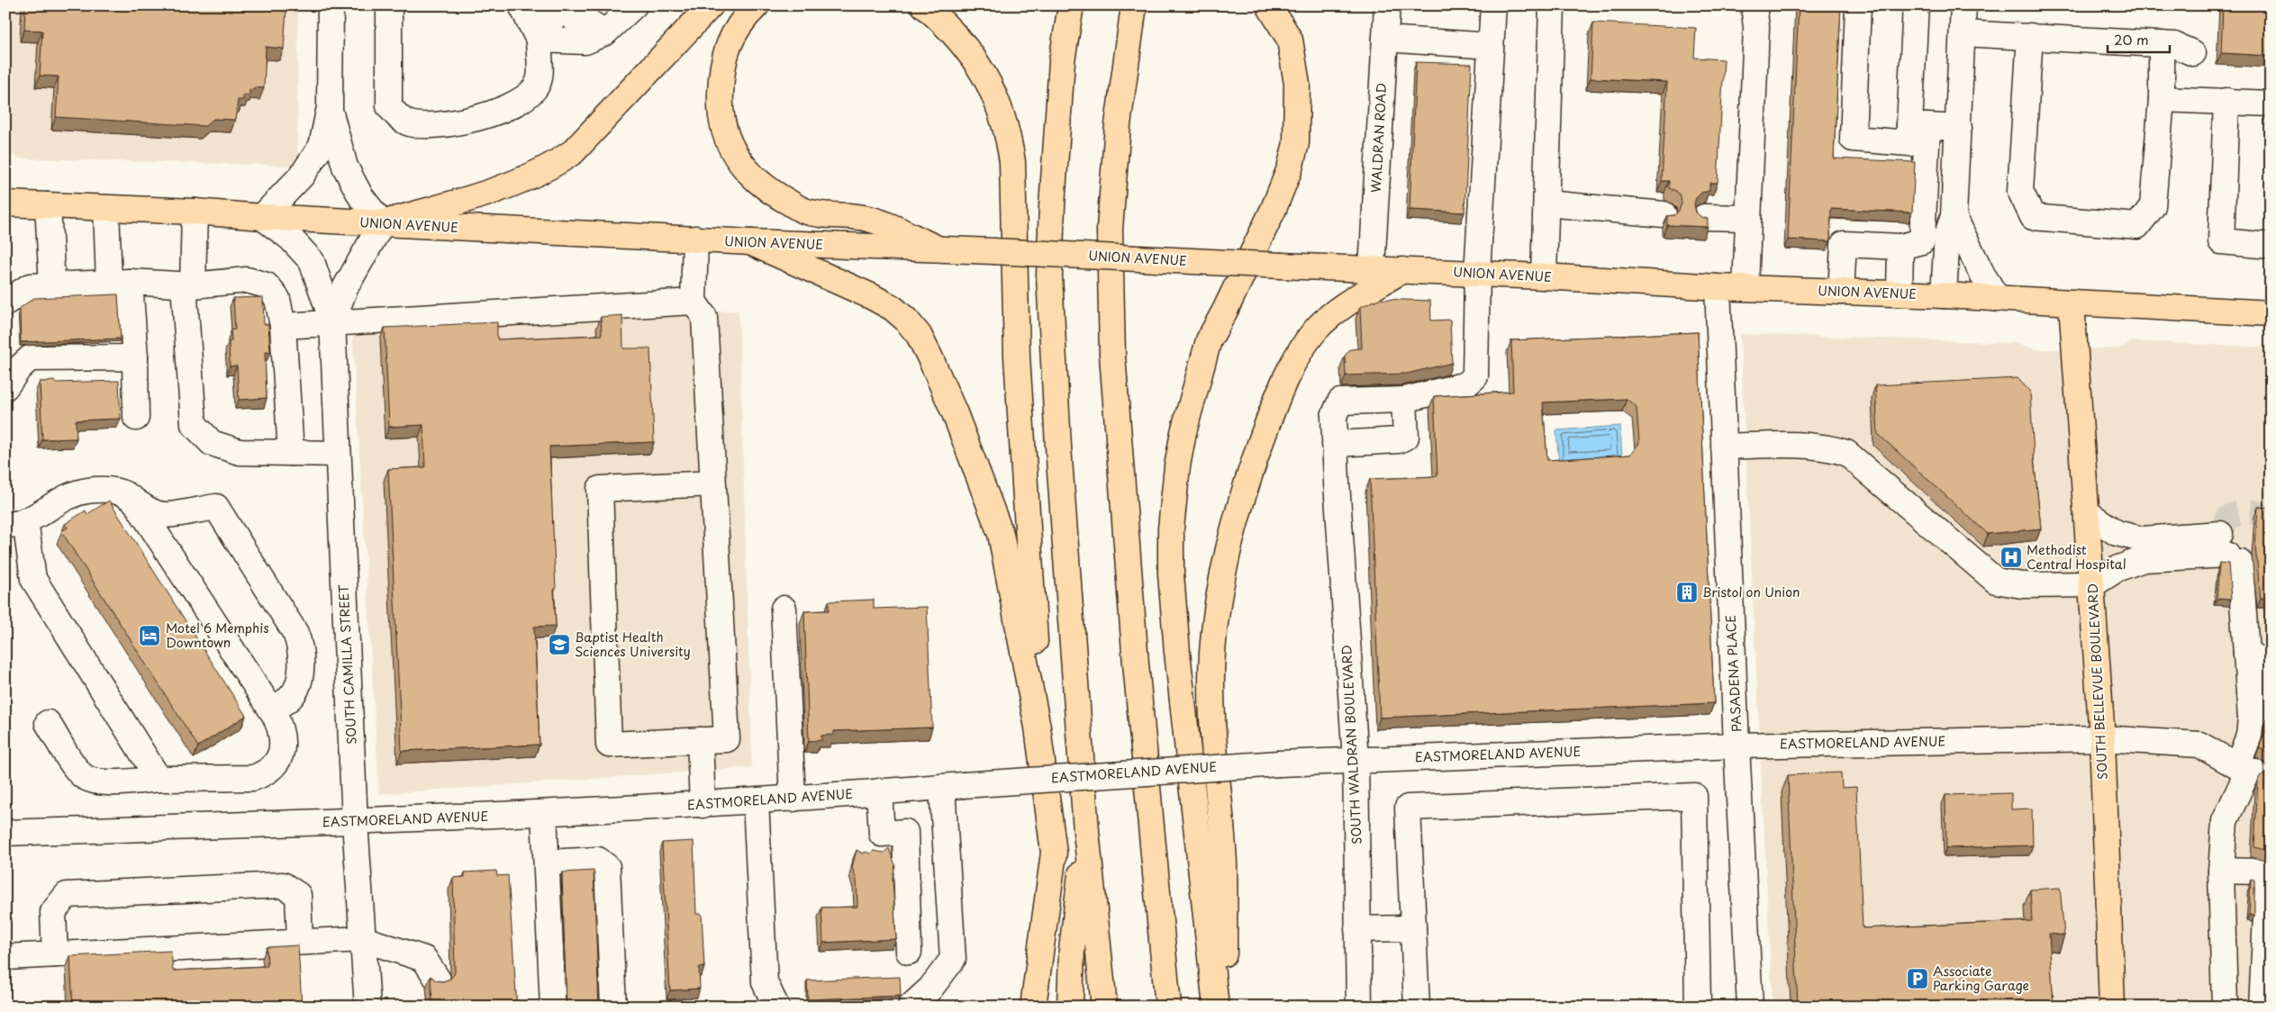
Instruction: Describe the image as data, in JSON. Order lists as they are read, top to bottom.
{
  "streets": {
    "main road": ["UNION AVENUE", "SOUTH BELLEVUE BOULEVARD"],
    "street": [
      "WALDRAN ROAD",
      "SOUTH CAMILLA STREET",
      "PASADENA PLACE",
      "EASTMORELAND AVENUE",
      "SOUTH WALDRAN BOULEVARD"
    ]
  },
  "crossings": [
    ["WALDRAN ROAD", "UNION AVENUE"],
    ["UNION AVENUE", "SOUTH CAMILLA STREET"],
    ["UNION AVENUE", "PASADENA PLACE"],
    ["UNION AVENUE", "SOUTH BELLEVUE BOULEVARD"],
    ["SOUTH CAMILLA STREET", "EASTMORELAND AVENUE"],
    ["PASADENA PLACE", "EASTMORELAND AVENUE"],
    ["SOUTH BELLEVUE BOULEVARD", "EASTMORELAND AVENUE"],
    ["EASTMORELAND AVENUE", "SOUTH WALDRAN BOULEVARD"]
  ],
  "places": {
    "hospital": ["Methodist Central Hospital"],
    "building": ["Bristol on Union"],
    "hotel": ["Motel 6 Memphis Downtown"],
    "school or university": ["Baptist Health Sciences University"],
    "parking": ["Associate Parking Garage"]
  },
  "scale_bar": "20 m"
}
